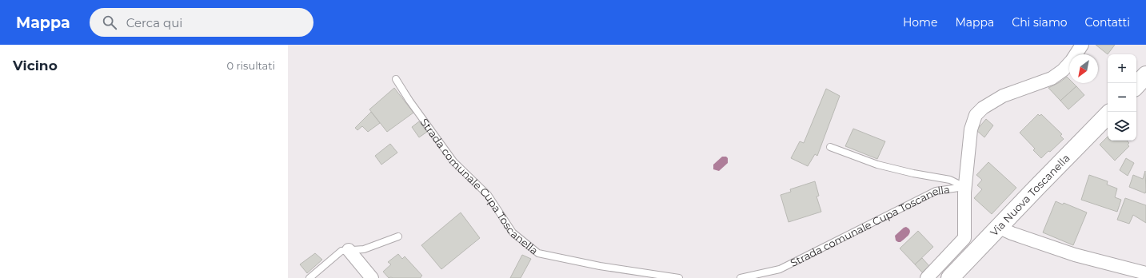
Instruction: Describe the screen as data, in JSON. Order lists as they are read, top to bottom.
{
  "streets": {
    "main road": ["Via Nuova Toscanella"],
    "lane": ["Strada comunale Cupa Toscanella"]
  },
  "north": "bottom left",
  "page": {
    "header": "Mappa",
    "search": "Cerca qui",
    "nav": [
      "Home",
      "Mappa",
      "Chi siamo",
      "Contatti"
    ],
    "heading": ["Vicino", "0 risultati"],
    "map_buttons": ["+", "−"]
  }
}
